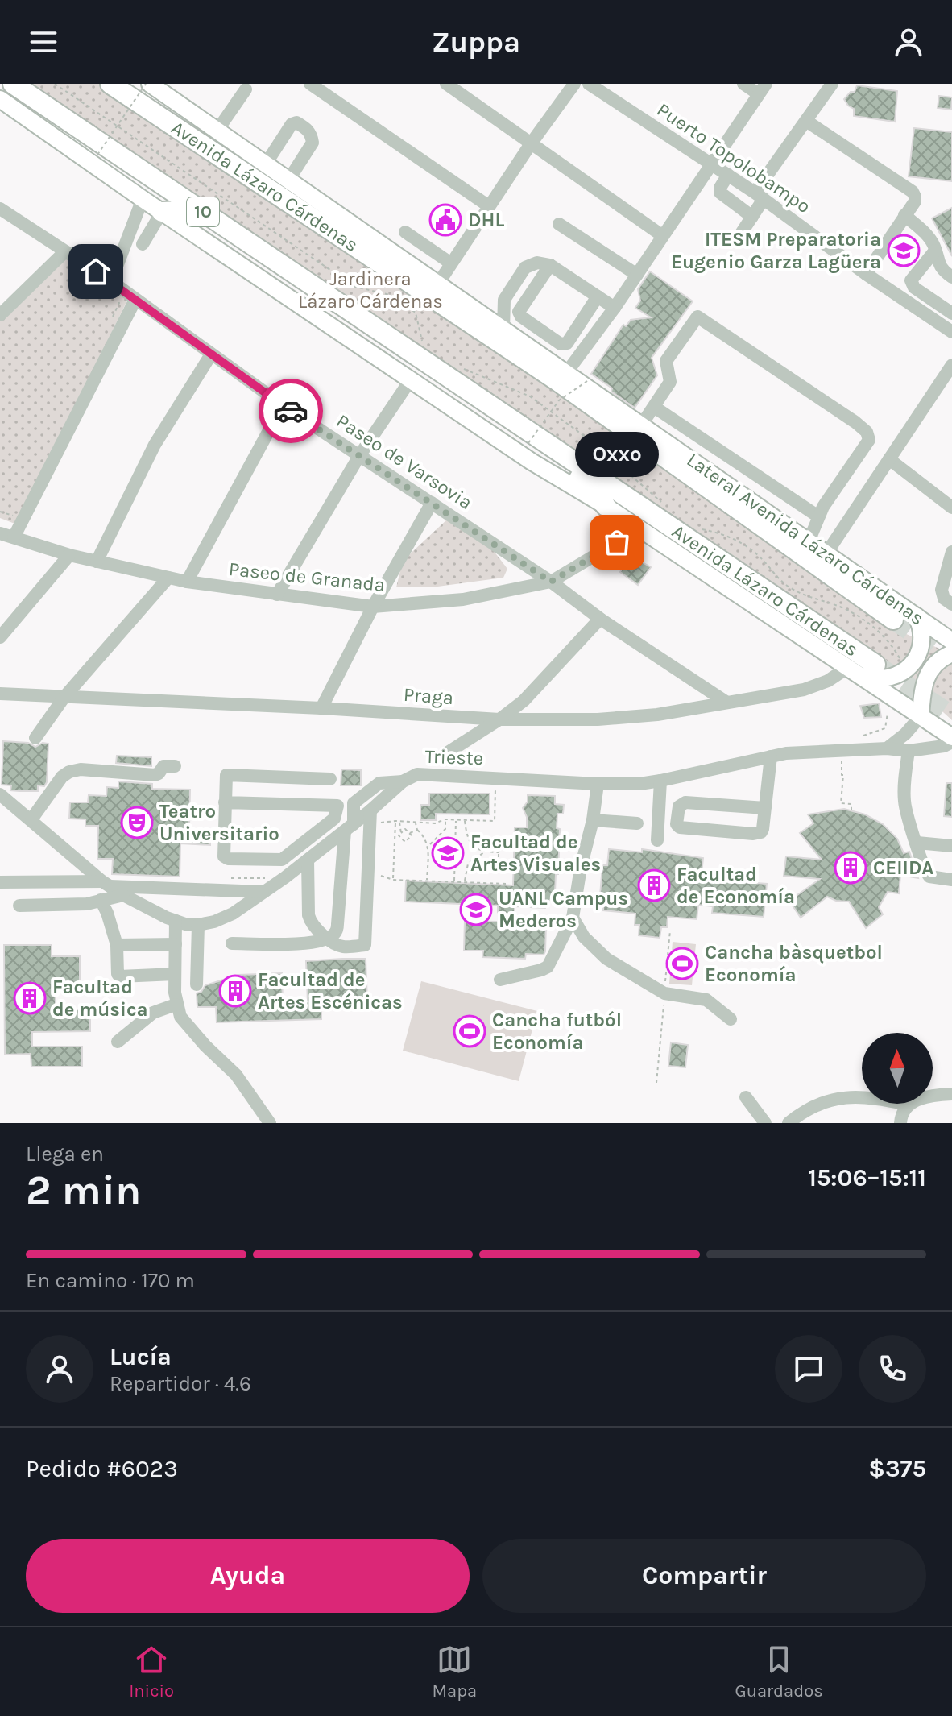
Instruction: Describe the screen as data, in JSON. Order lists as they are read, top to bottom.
{
  "streets": {
    "highway": ["Avenida Lázaro Cárdenas", "10"],
    "main road": ["Lateral Avenida Lázaro Cárdenas"],
    "street": [
      "Puerto Topolobampo",
      "Paseo de Varsovia",
      "Paseo de Granada",
      "Praga",
      "Trieste"
    ]
  },
  "crossings": [
    ["Paseo de Varsovia", "Paseo de Granada"],
    ["Paseo de Varsovia", "Praga"],
    ["Paseo de Varsovia", "Trieste"],
    ["Praga", "Trieste"]
  ],
  "parks": ["Jardinera Lázaro Cárdenas"],
  "places": {
    "public building": ["DHL"],
    "school or university": ["ITESM Preparatoria Eugenio Garza Lagüera", "Facultad de Artes Visuales", "UANL Campus Mederos"],
    "other": ["Oxxo"],
    "theatre": ["Teatro Universitario"],
    "building": [
      "CEIIDA",
      "Facultad de Economía",
      "Facultad de Artes Escénicas",
      "Facultad de música"
    ],
    "sports": ["Cancha bàsquetbol Economía", "Cancha futból Economía"]
  },
  "north": "top",
  "page": {
    "header": "Zuppa",
    "bubble": "Oxxo",
    "heading": ["2 min", "Llega en", "15:06–15:11"],
    "panel": [
      "Lucía",
      "Repartidor · 4.6",
      "Pedido #6023",
      "$375"
    ],
    "bar": "En camino · 170 m",
    "buttons": ["Ayuda", "Compartir"],
    "tabs": ["Inicio", "Mapa", "Guardados"]
  }
}
